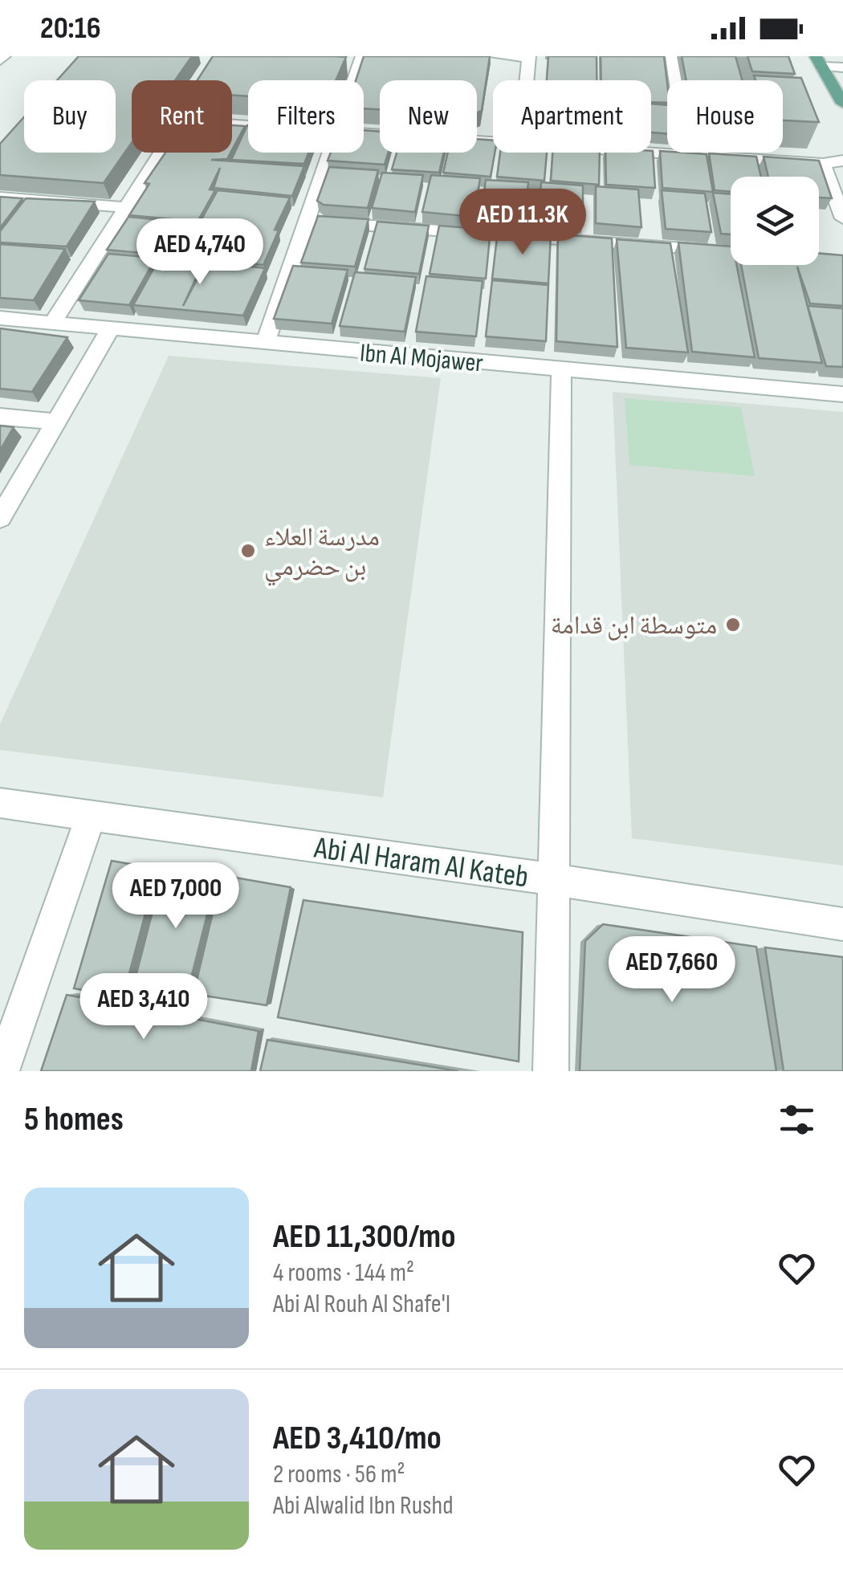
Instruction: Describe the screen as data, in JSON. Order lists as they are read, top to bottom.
{
  "streets": {
    "street": ["Ibn Al Mojawer", "Abi Al Haram Al Kateb"]
  },
  "places": ["مدرسة العلاء بن حضرمي", "متوسطة ابن قدامة"],
  "page": {
    "status": "20:16",
    "chip": [
      "Buy",
      "Rent",
      "Filters",
      "New",
      "Apartment",
      "House"
    ],
    "price": [
      "AED 11.3K",
      "AED 4,740",
      "AED 7,000",
      "AED 7,660",
      "AED 3,410"
    ],
    "heading": "5 homes",
    "list": [
      {
        "name": "AED 11,300/mo",
        "note": "4 rooms · 144 m² · Abi Al Rouh Al Shafe'I"
      },
      {
        "name": "AED 3,410/mo",
        "note": "2 rooms · 56 m² · Abi Alwalid Ibn Rushd"
      }
    ]
  }
}
